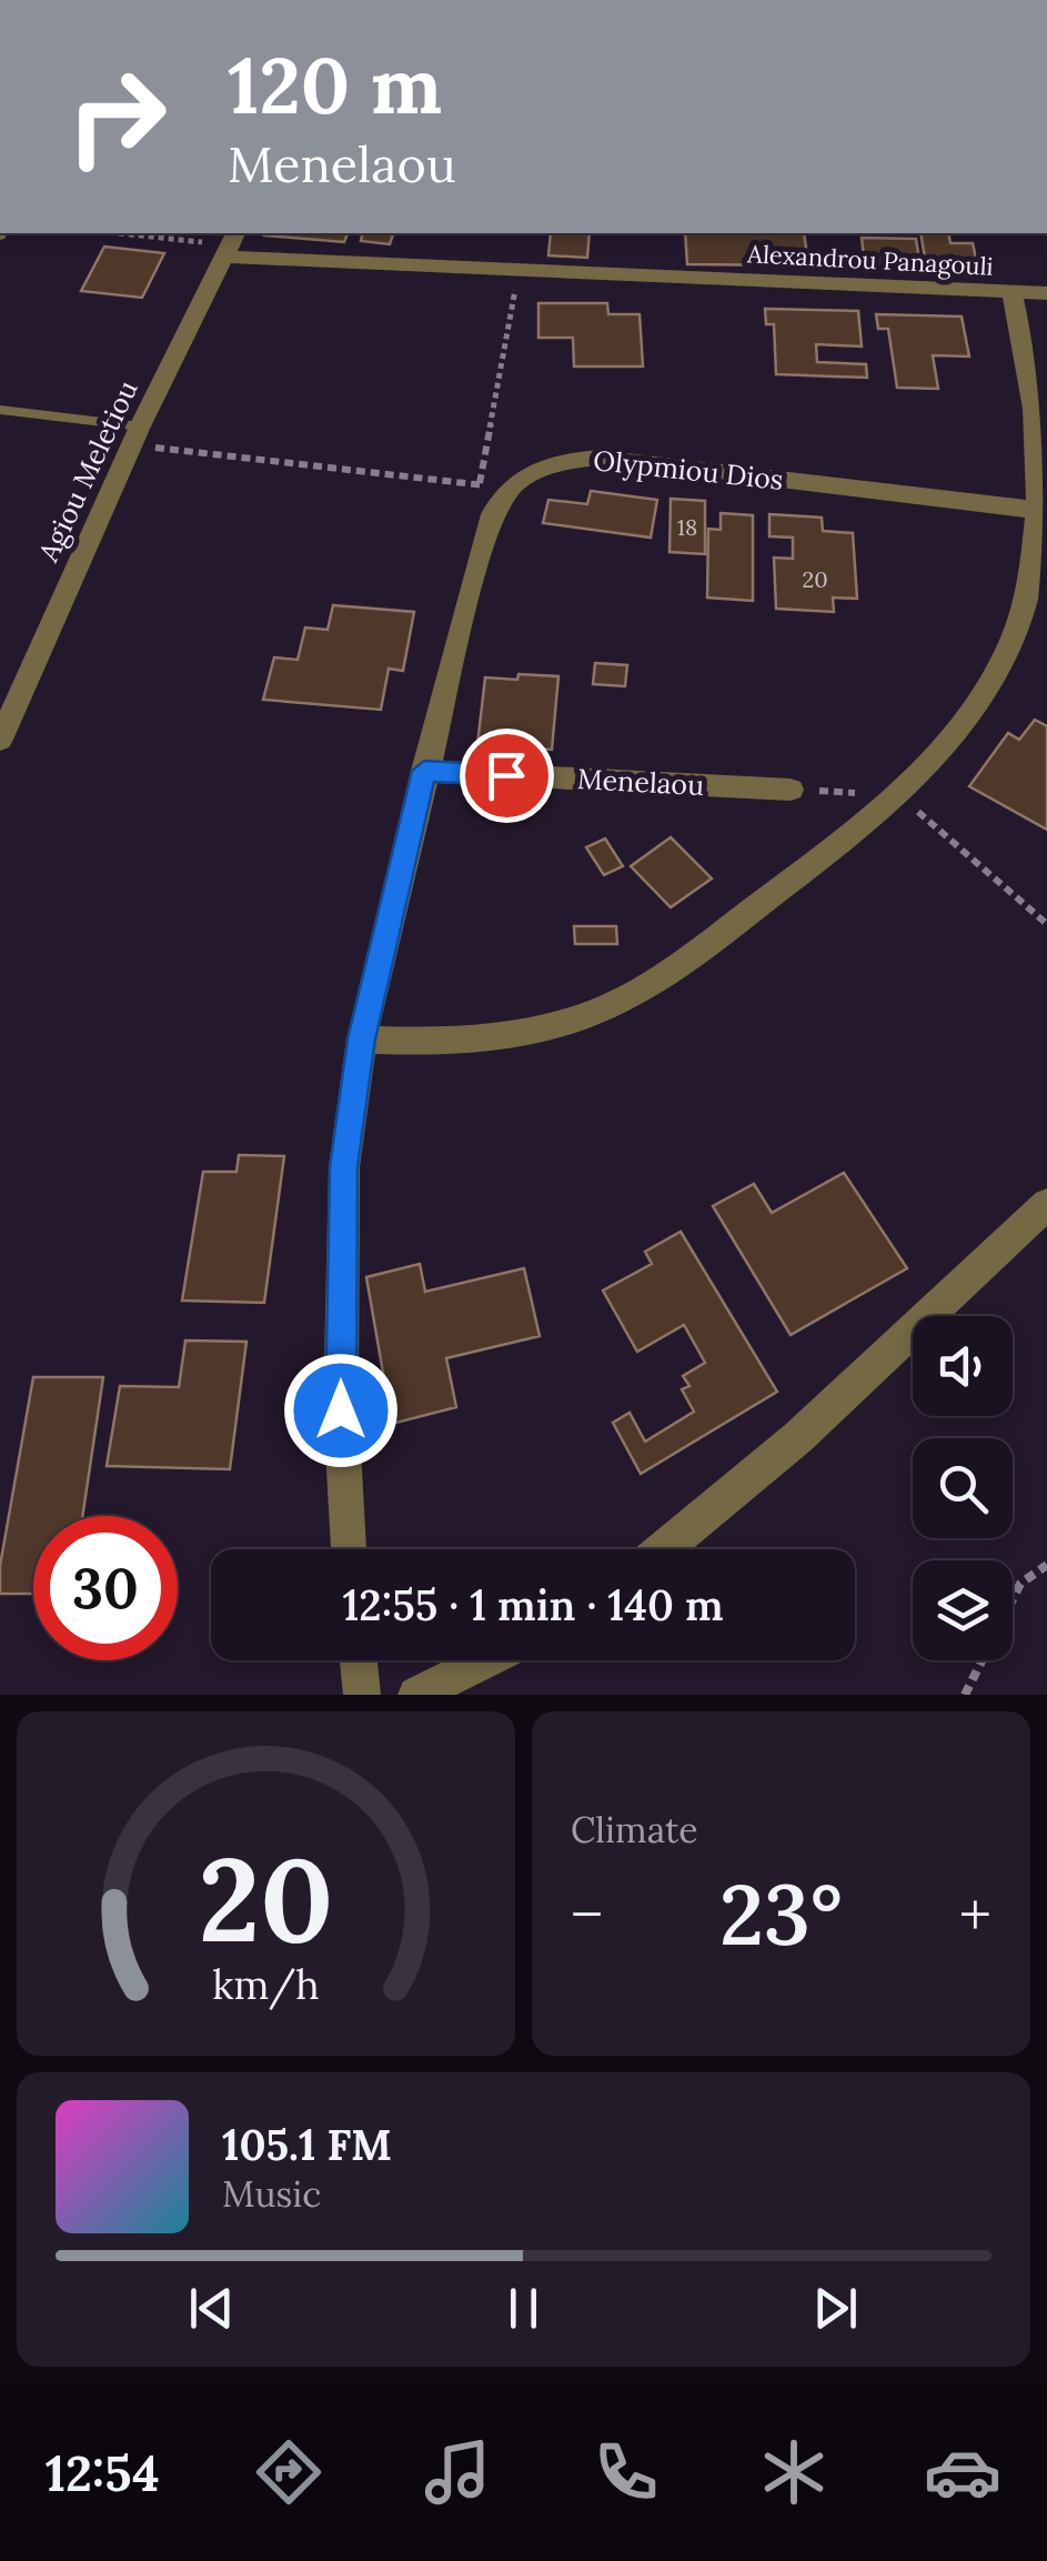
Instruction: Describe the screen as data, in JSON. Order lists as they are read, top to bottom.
{
  "streets": {
    "street": [
      "Alexandrou Panagouli",
      "Olypmiou Dios",
      "Agiou Meletiou",
      "Menelaou"
    ]
  },
  "crossings": [
    ["Alexandrou Panagouli", "Agiou Meletiou"]
  ],
  "house_numbers": ["18", "20"],
  "page": {
    "turn": ["120 m", "Menelaou"],
    "limit": "30",
    "trip": "12:55 · 1 min · 140 m",
    "tile": "Climate",
    "heat": ["−", "23°", "+"],
    "song": ["105.1 FM", "Music"],
    "tabs": "12:54",
    "gauge": ["20", "km/h"]
  }
}
